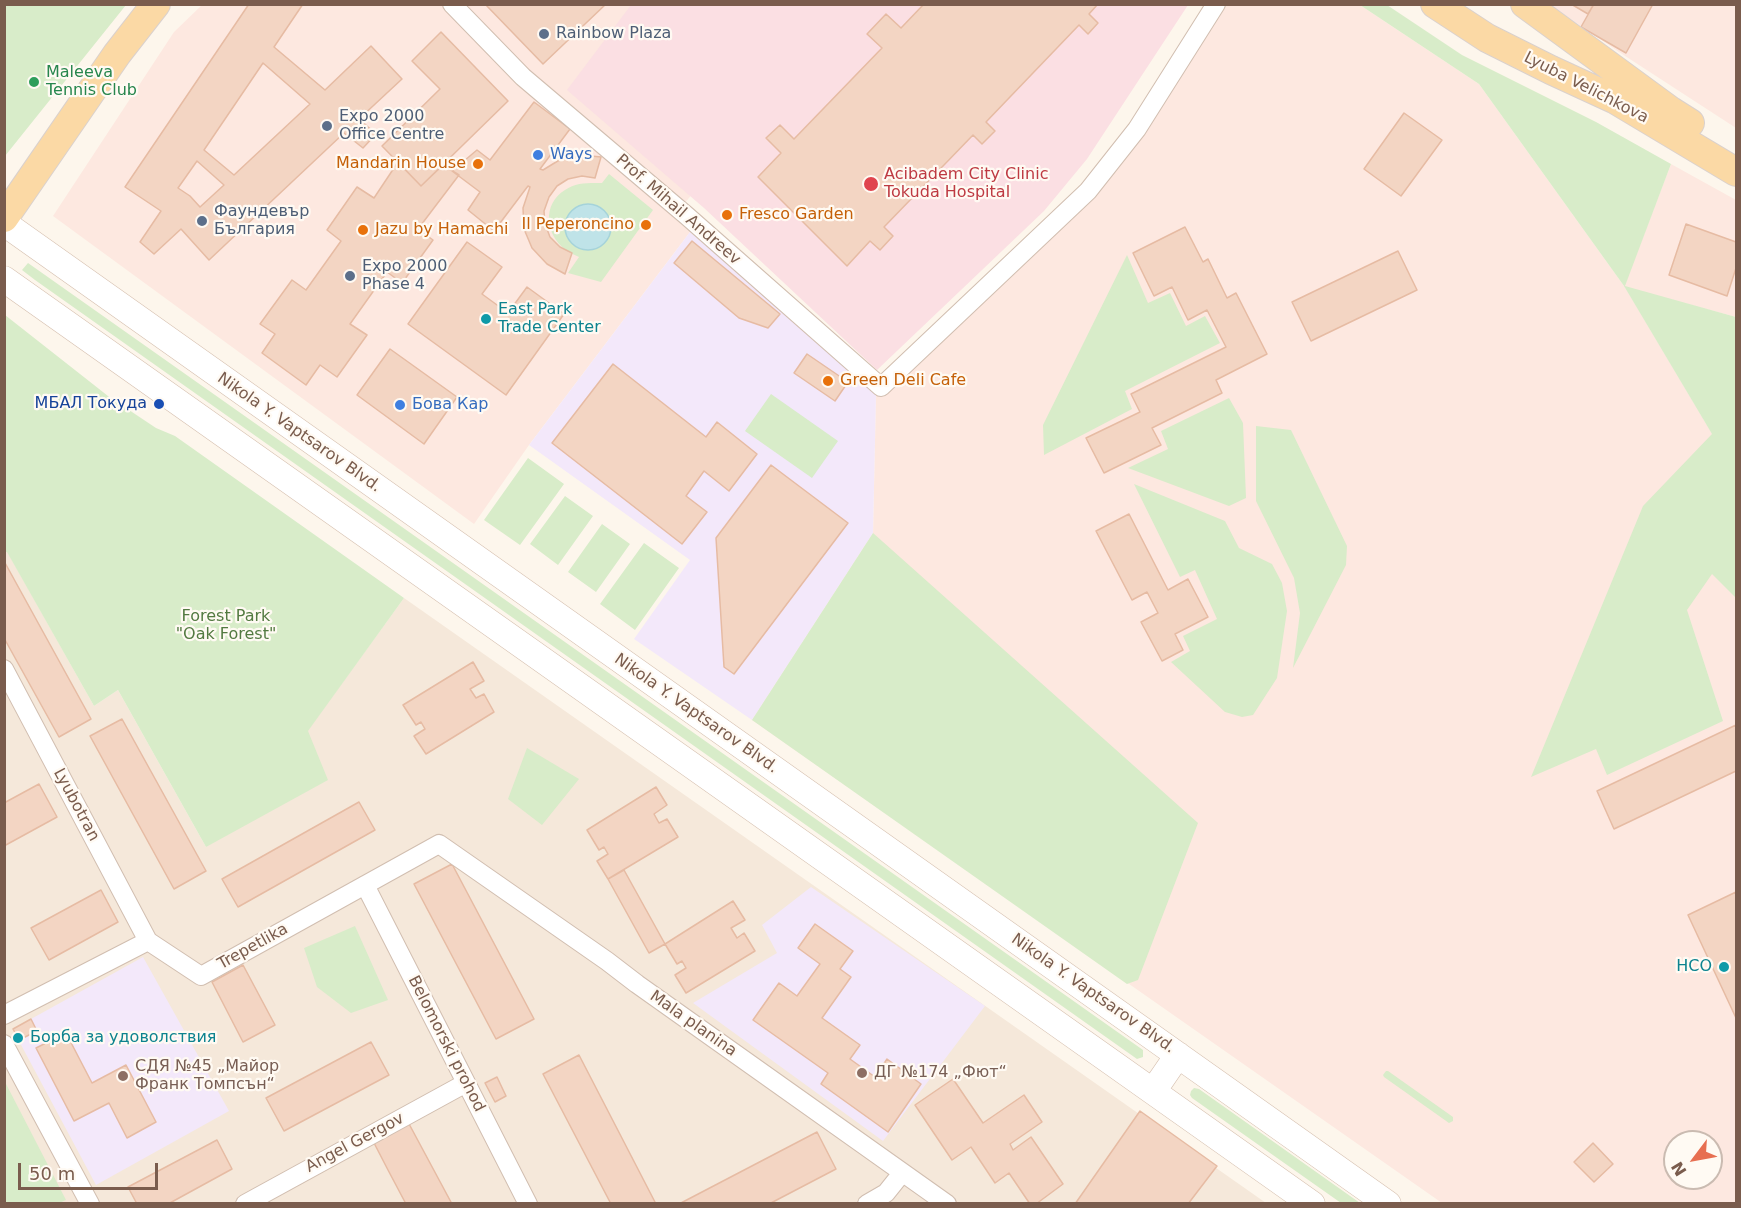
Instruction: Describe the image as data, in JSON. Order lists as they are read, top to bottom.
{
  "streets": {
    "main road": ["Lyuba Velichkova", "Nikola Y. Vaptsarov Blvd."],
    "street": [
      "Prof. Mihail Andreev",
      "Lyubotran",
      "Trepetlika",
      "Mala planina",
      "Belomorski prohod",
      "Angel Gergov"
    ]
  },
  "crossings": [
    ["Lyubotran", "Trepetlika"],
    ["Trepetlika", "Mala planina"],
    ["Trepetlika", "Belomorski prohod"],
    ["Belomorski prohod", "Angel Gergov"]
  ],
  "parks": ["Forest Park \"Oak Forest\""],
  "places": [
    "Rainbow Plaza",
    "Maleeva Tennis Club",
    "Expo 2000 Office Centre",
    "Ways",
    "Mandarin House",
    "Acibadem City Clinic Tokuda Hospital",
    "Fresco Garden",
    "Фаундевър България",
    "Il Peperoncino",
    "Jazu by Hamachi",
    "Expo 2000 Phase 4",
    "East Park Trade Center",
    "Green Deli Cafe",
    "МБАЛ Токуда",
    "Бова Кар",
    "НСО",
    "Борба за удоволствия",
    "ДГ №174 „Фют“",
    "СДЯ №45 „Майор Франк Томпсън“"
  ],
  "scale_bar": "50 m",
  "north": "bottom left"
}
